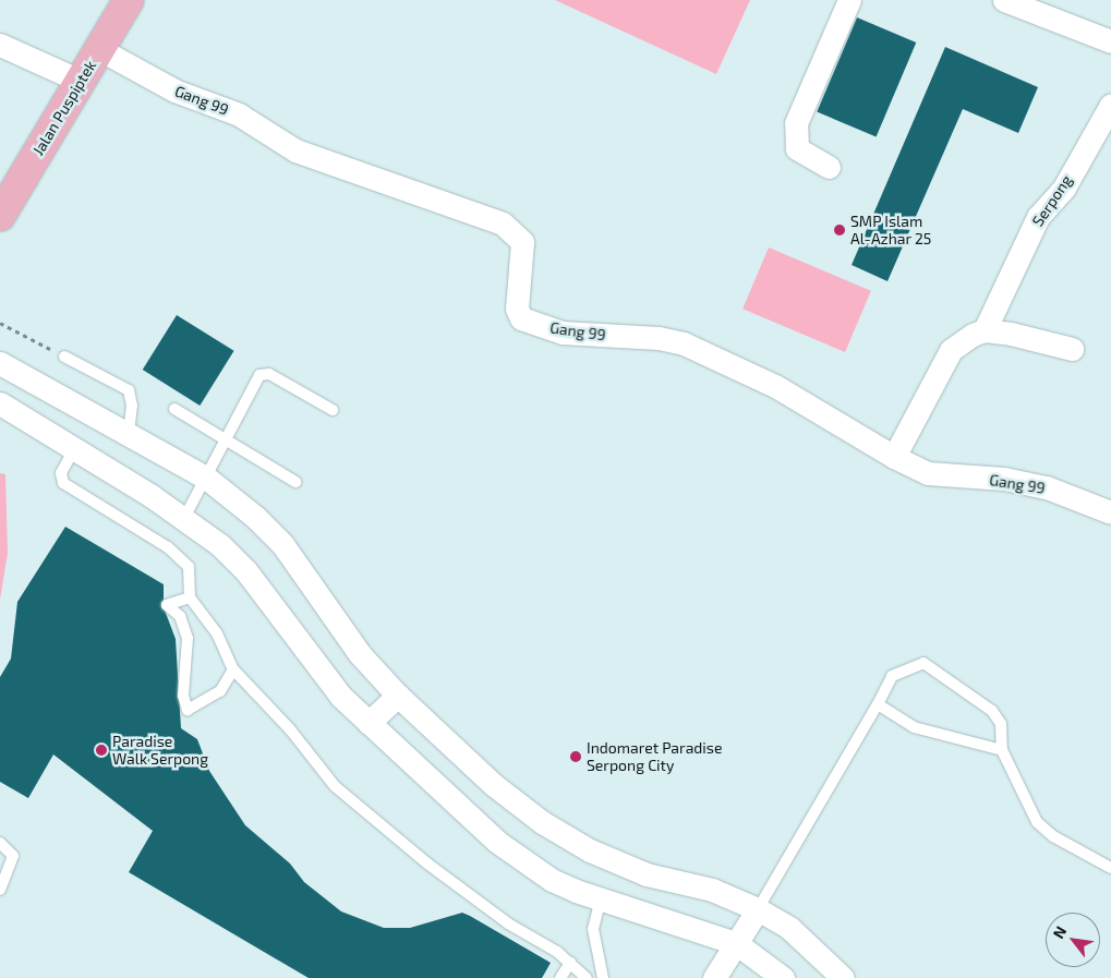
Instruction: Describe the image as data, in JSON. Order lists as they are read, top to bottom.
{
  "streets": {
    "main road": ["Jalan Puspiptek"],
    "street": ["Gang 99", "Serpong"]
  },
  "crossings": [
    ["Gang 99", "Jalan Puspiptek"]
  ],
  "places": ["SMP Islam Al-Azhar 25", "Paradise Walk Serpong", "Indomaret Paradise Serpong City"],
  "north": "top left"
}
